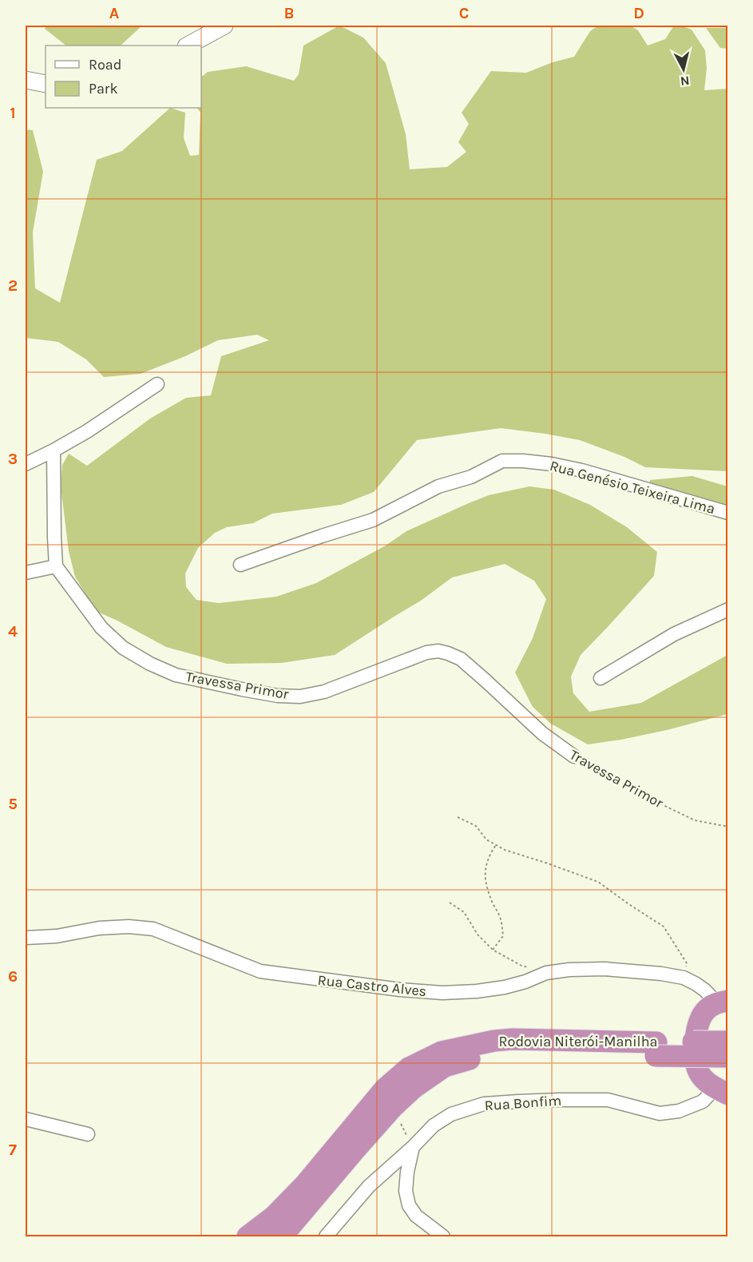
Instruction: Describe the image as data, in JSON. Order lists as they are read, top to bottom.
{
  "streets": {
    "highway": ["Rodovia Niterói-Manilha"],
    "street": [
      "Rua Genésio Teixeira Lima",
      "Travessa Primor",
      "Rua Castro Alves",
      "Rua Bonfim"
    ]
  },
  "legend": ["Road", "Park"],
  "north": "bottom",
  "grid": {
    "columns": [
      "A",
      "B",
      "C",
      "D"
    ],
    "rows": [
      "1",
      "2",
      "3",
      "4",
      "5",
      "6",
      "7"
    ]
  }
}
